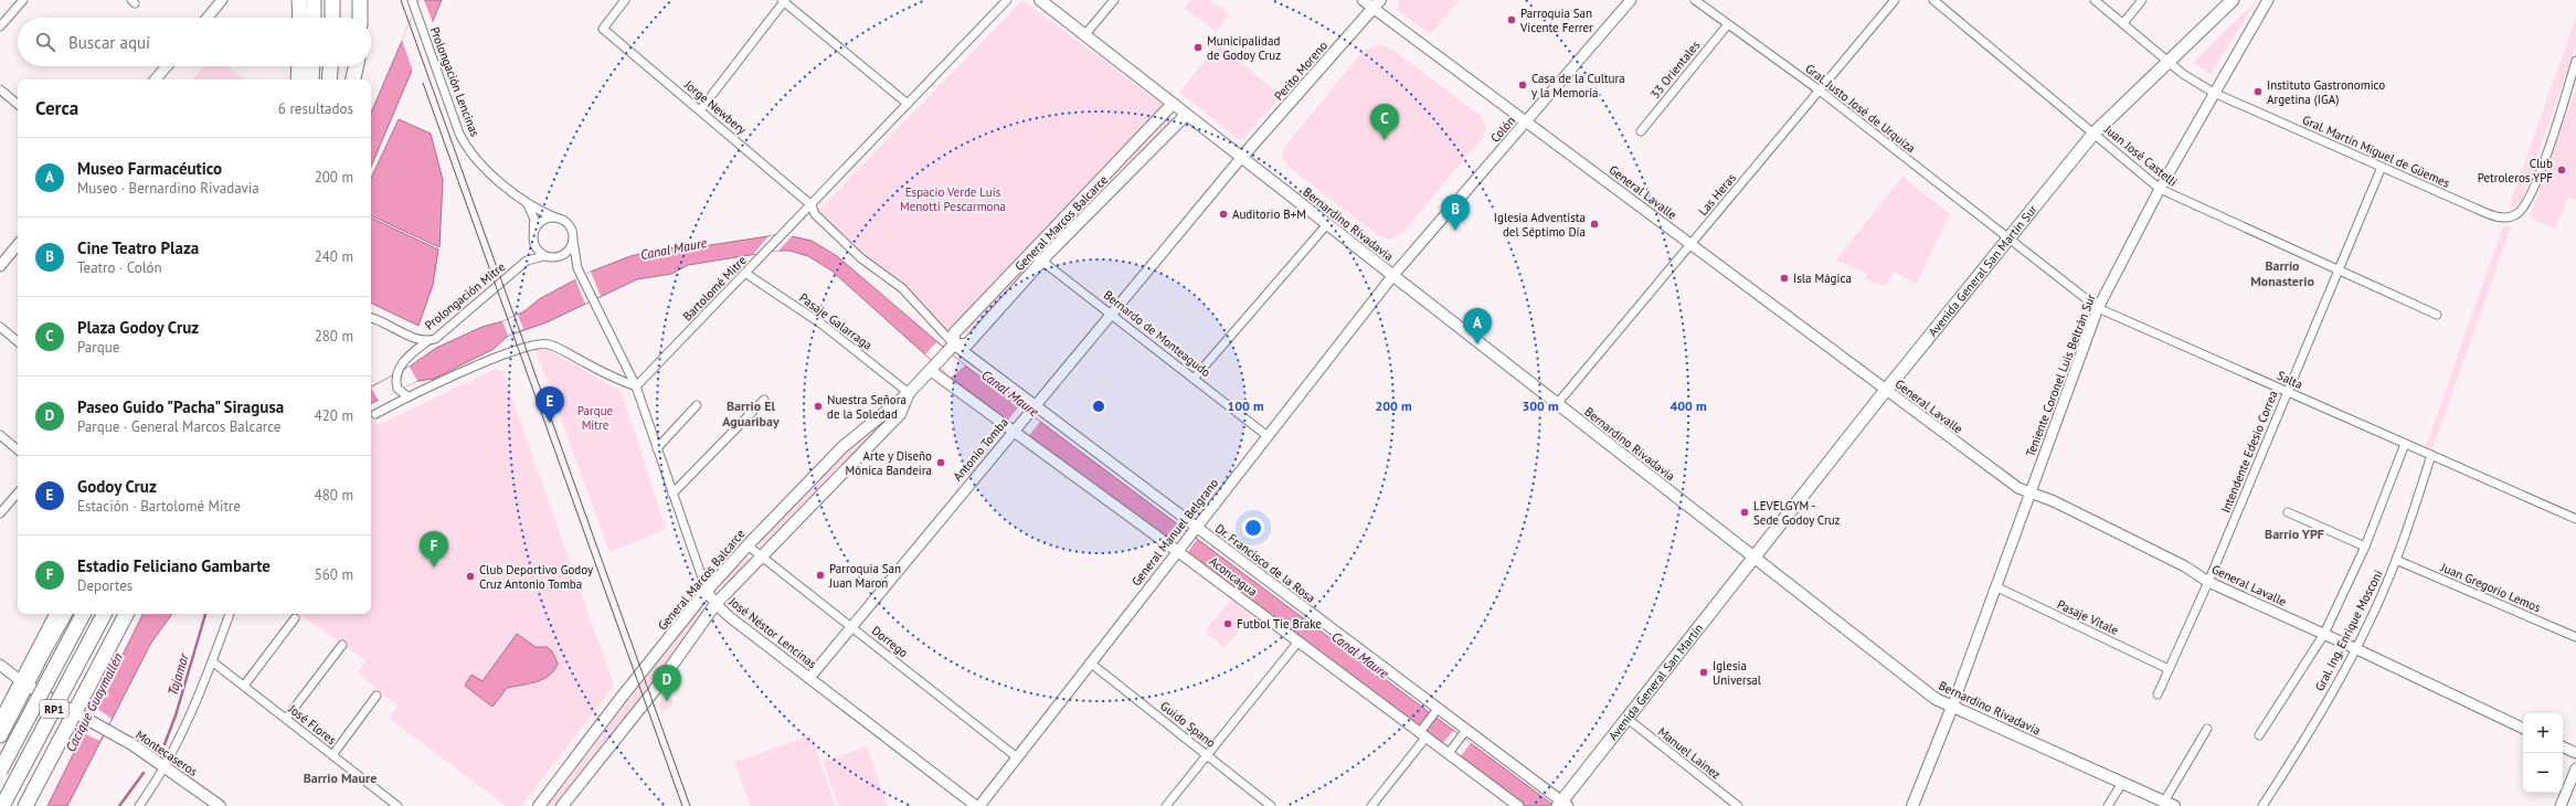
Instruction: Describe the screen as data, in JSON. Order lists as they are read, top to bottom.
{
  "streets": {
    "highway": ["RP1"],
    "main road": [
      "Perito Moreno",
      "General Marcos Balcarce",
      "Bernardino Rivadavia",
      "Avenida General San Martín Sur",
      "Avenida General San Martín",
      "Montecaseros"
    ],
    "street": [
      "33 Orientales",
      "Prolongación Lencinas",
      "Jorge Newbery",
      "Gral. Justo José de Urquiza",
      "Colón",
      "Gral. Martín Miguel de Güemes",
      "Juan José Castelli",
      "General Lavalle",
      "Las Heras",
      "Bartolomé Mitre",
      "Prolongación Mitre",
      "Pasaje Galarraga",
      "Bernardo de Monteagudo",
      "Teniente Coronel Luis Beltrán Sur",
      "Salta",
      "Antonio Tomba",
      "Intendente Edesio Correa",
      "General Manuel Belgrano",
      "Dr. Francisco de la Rosa",
      "Aconcagua",
      "Juan Gregorio Lemos",
      "Pasaje Vitale",
      "Gral. Ing. Enrique Mosconi",
      "José Néstor Lencinas",
      "Dorrego",
      "José Flores",
      "Guido Spano",
      "Manuel Lainez"
    ]
  },
  "crossings": [
    ["33 Orientales", "Gral. Justo José de Urquiza"],
    ["Perito Moreno", "General Lavalle"],
    ["Perito Moreno", "Bernardino Rivadavia"],
    ["Perito Moreno", "Antonio Tomba"],
    ["Jorge Newbery", "General Marcos Balcarce"],
    ["Jorge Newbery", "Bartolomé Mitre"],
    ["Jorge Newbery", "Dr. Francisco de la Rosa"],
    ["Gral. Justo José de Urquiza", "Las Heras"],
    ["Gral. Justo José de Urquiza", "Avenida General San Martín Sur"],
    ["Gral. Justo José de Urquiza", "Salta"],
    ["Colón", "General Lavalle"],
    ["Colón", "Bernardino Rivadavia"],
    ["Colón", "General Manuel Belgrano"],
    ["Gral. Martín Miguel de Güemes", "Avenida General San Martín Sur"],
    ["Gral. Martín Miguel de Güemes", "Teniente Coronel Luis Beltrán Sur"],
    ["Gral. Martín Miguel de Güemes", "Intendente Edesio Correa"],
    ["Juan José Castelli", "Avenida General San Martín Sur"],
    ["Juan José Castelli", "Teniente Coronel Luis Beltrán Sur"],
    ["Juan José Castelli", "Intendente Edesio Correa"],
    ["General Lavalle", "Las Heras"],
    ["General Lavalle", "Avenida General San Martín Sur"],
    ["General Lavalle", "Teniente Coronel Luis Beltrán Sur"],
    ["General Lavalle", "Intendente Edesio Correa"],
    ["General Lavalle", "Gral. Ing. Enrique Mosconi"],
    ["Las Heras", "Bernardino Rivadavia"],
    ["General Marcos Balcarce", "Bernardino Rivadavia"],
    ["General Marcos Balcarce", "Pasaje Galarraga"],
    ["General Marcos Balcarce", "Bernardo de Monteagudo"],
    ["General Marcos Balcarce", "Dr. Francisco de la Rosa"],
    ["General Marcos Balcarce", "Aconcagua"],
    ["General Marcos Balcarce", "José Néstor Lencinas"],
    ["General Marcos Balcarce", "Dorrego"],
    ["Bernardino Rivadavia", "Avenida General San Martín Sur"],
    ["Bernardino Rivadavia", "Teniente Coronel Luis Beltrán Sur"],
    ["Bernardino Rivadavia", "Antonio Tomba"],
    ["Bernardino Rivadavia", "General Manuel Belgrano"],
    ["Bernardino Rivadavia", "Avenida General San Martín"],
    ["Avenida General San Martín Sur", "Salta"],
    ["Avenida General San Martín Sur", "Avenida General San Martín"],
    ["Bartolomé Mitre", "Pasaje Galarraga"],
    ["Bartolomé Mitre", "José Néstor Lencinas"],
    ["Bernardo de Monteagudo", "Antonio Tomba"],
    ["Bernardo de Monteagudo", "General Manuel Belgrano"],
    ["Teniente Coronel Luis Beltrán Sur", "Salta"],
    ["Teniente Coronel Luis Beltrán Sur", "Pasaje Vitale"],
    ["Salta", "Intendente Edesio Correa"],
    ["Salta", "Gral. Ing. Enrique Mosconi"],
    ["Antonio Tomba", "Dr. Francisco de la Rosa"],
    ["Antonio Tomba", "Aconcagua"],
    ["Antonio Tomba", "José Néstor Lencinas"],
    ["Antonio Tomba", "Dorrego"],
    ["Intendente Edesio Correa", "Pasaje Vitale"],
    ["General Manuel Belgrano", "Dr. Francisco de la Rosa"],
    ["General Manuel Belgrano", "Aconcagua"],
    ["General Manuel Belgrano", "José Néstor Lencinas"],
    ["General Manuel Belgrano", "Dorrego"],
    ["General Manuel Belgrano", "Guido Spano"],
    ["Dr. Francisco de la Rosa", "Avenida General San Martín"],
    ["Juan Gregorio Lemos", "Gral. Ing. Enrique Mosconi"],
    ["Avenida General San Martín", "Manuel Lainez"]
  ],
  "districts": [
    "Barrio Monasterio",
    "Barrio El Aguaribay",
    "Barrio YPF",
    "Barrio Maure"
  ],
  "water": ["Canal Maure", "Tajamar", "Cacique Guaymallén"],
  "parks": ["Espacio Verde Luis Menotti Pescarmona", "Parque Mitre"],
  "places": [
    "Parroquia San Vicente Ferrer",
    "Municipalidad de Godoy Cruz",
    "Casa de la Cultura y la Memoria",
    "Instituto Gastronomico Argetina (IGA)",
    "Club Petroleros YPF",
    "Auditorio B+M",
    "Iglesia Adventista del Séptimo Día",
    "Isla Mágica",
    "Nuestra Señora de la Soledad",
    "Arte y Diseño Mónica Bandeira",
    "LEVELGYM - Sede Godoy Cruz",
    "Parroquia San Juan Maron",
    "Club Deportivo Godoy Cruz Antonio Tomba",
    "Futbol Tie Brake",
    "Iglesia Universal"
  ],
  "page": {
    "search": "Buscar aquí",
    "heading": ["Cerca", "6 resultados"],
    "pins": [
      "C",
      "B",
      "A",
      "E",
      "F",
      "D"
    ],
    "list": [
      {
        "mark": "A",
        "name": "Museo Farmacéutico",
        "note": "Museo · Bernardino Rivadavia",
        "value": "200 m"
      },
      {
        "mark": "B",
        "name": "Cine Teatro Plaza",
        "note": "Teatro · Colón",
        "value": "240 m"
      },
      {
        "mark": "C",
        "name": "Plaza Godoy Cruz",
        "note": "Parque",
        "value": "280 m"
      },
      {
        "mark": "D",
        "name": "Paseo Guido \"Pacha\" Siragusa",
        "note": "Parque · General Marcos Balcarce",
        "value": "420 m"
      },
      {
        "mark": "E",
        "name": "Godoy Cruz",
        "note": "Estación · Bartolomé Mitre",
        "value": "480 m"
      },
      {
        "mark": "F",
        "name": "Estadio Feliciano Gambarte",
        "note": "Deportes",
        "value": "560 m"
      }
    ],
    "map_buttons": ["+", "−"]
  },
  "rings": [
    "100 m",
    "200 m",
    "300 m",
    "400 m"
  ]
}
